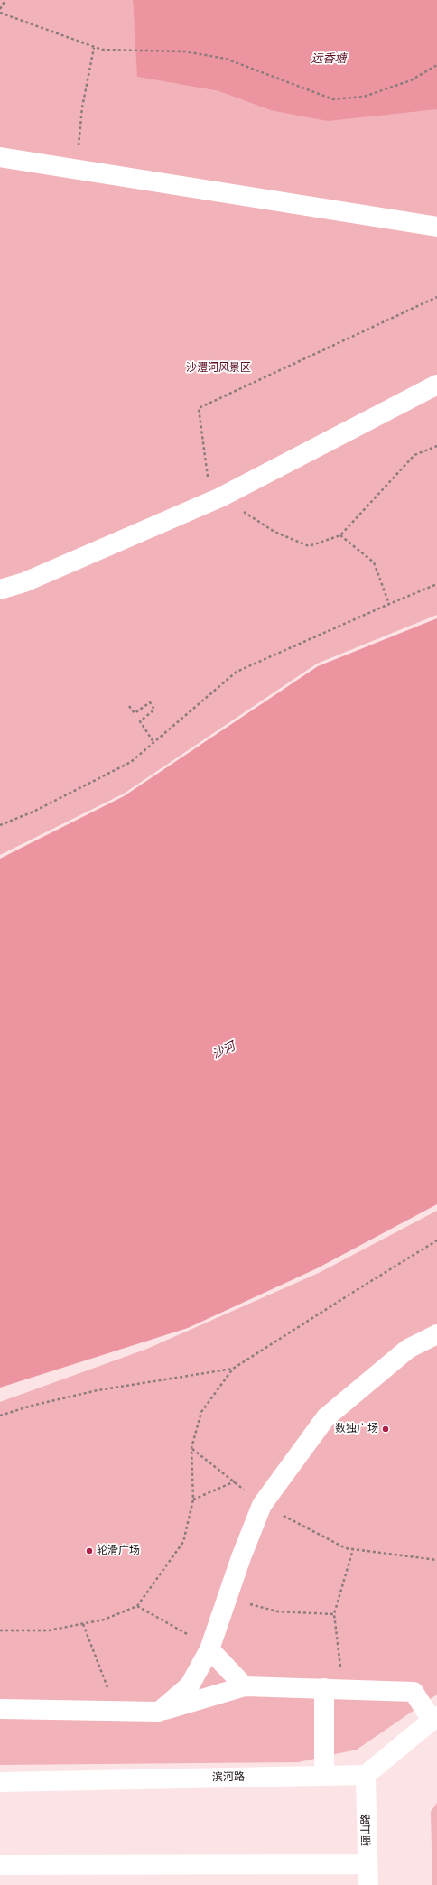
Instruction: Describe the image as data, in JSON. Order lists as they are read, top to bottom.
{
  "streets": {
    "street": ["滨河路", "骊山路"]
  },
  "crossings": [
    ["滨河路", "骊山路"]
  ],
  "water": ["远香塘", "沙河"],
  "parks": ["沙澧河风景区"],
  "places": ["数独广场", "轮滑广场"]
}
